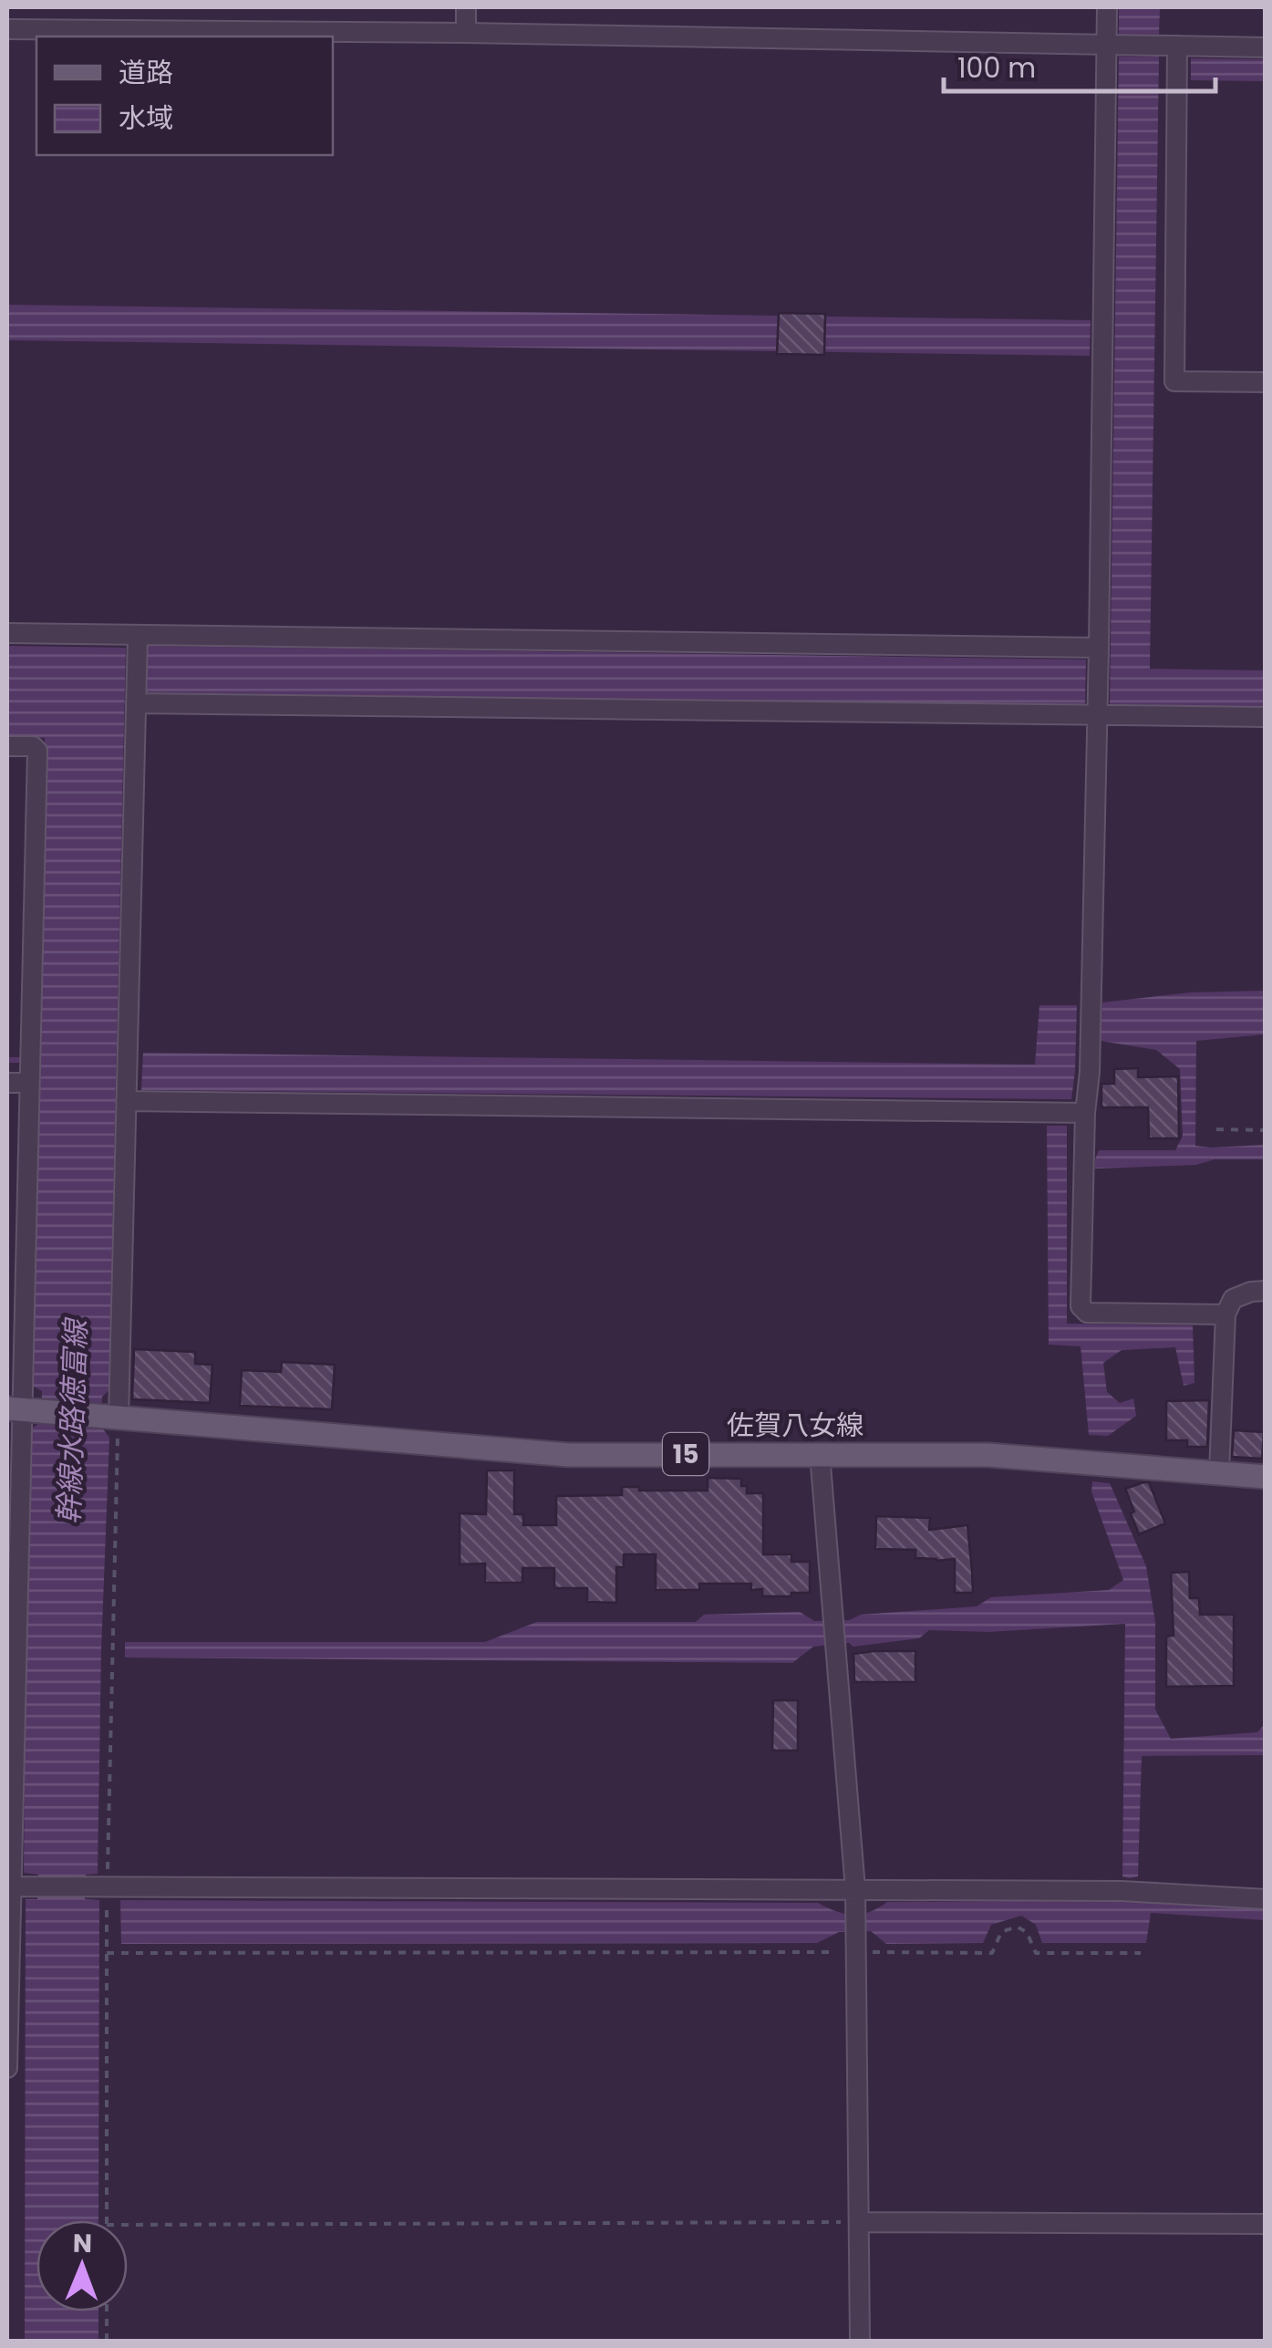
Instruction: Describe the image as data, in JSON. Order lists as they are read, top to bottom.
{
  "streets": {
    "main road": ["佐賀八女線", "15"]
  },
  "crossings": [
    ["佐賀八女線", "15"]
  ],
  "water": ["幹線水路徳富線"],
  "legend": ["道路", "水域"],
  "scale_bar": "100 m",
  "north": "top"
}
